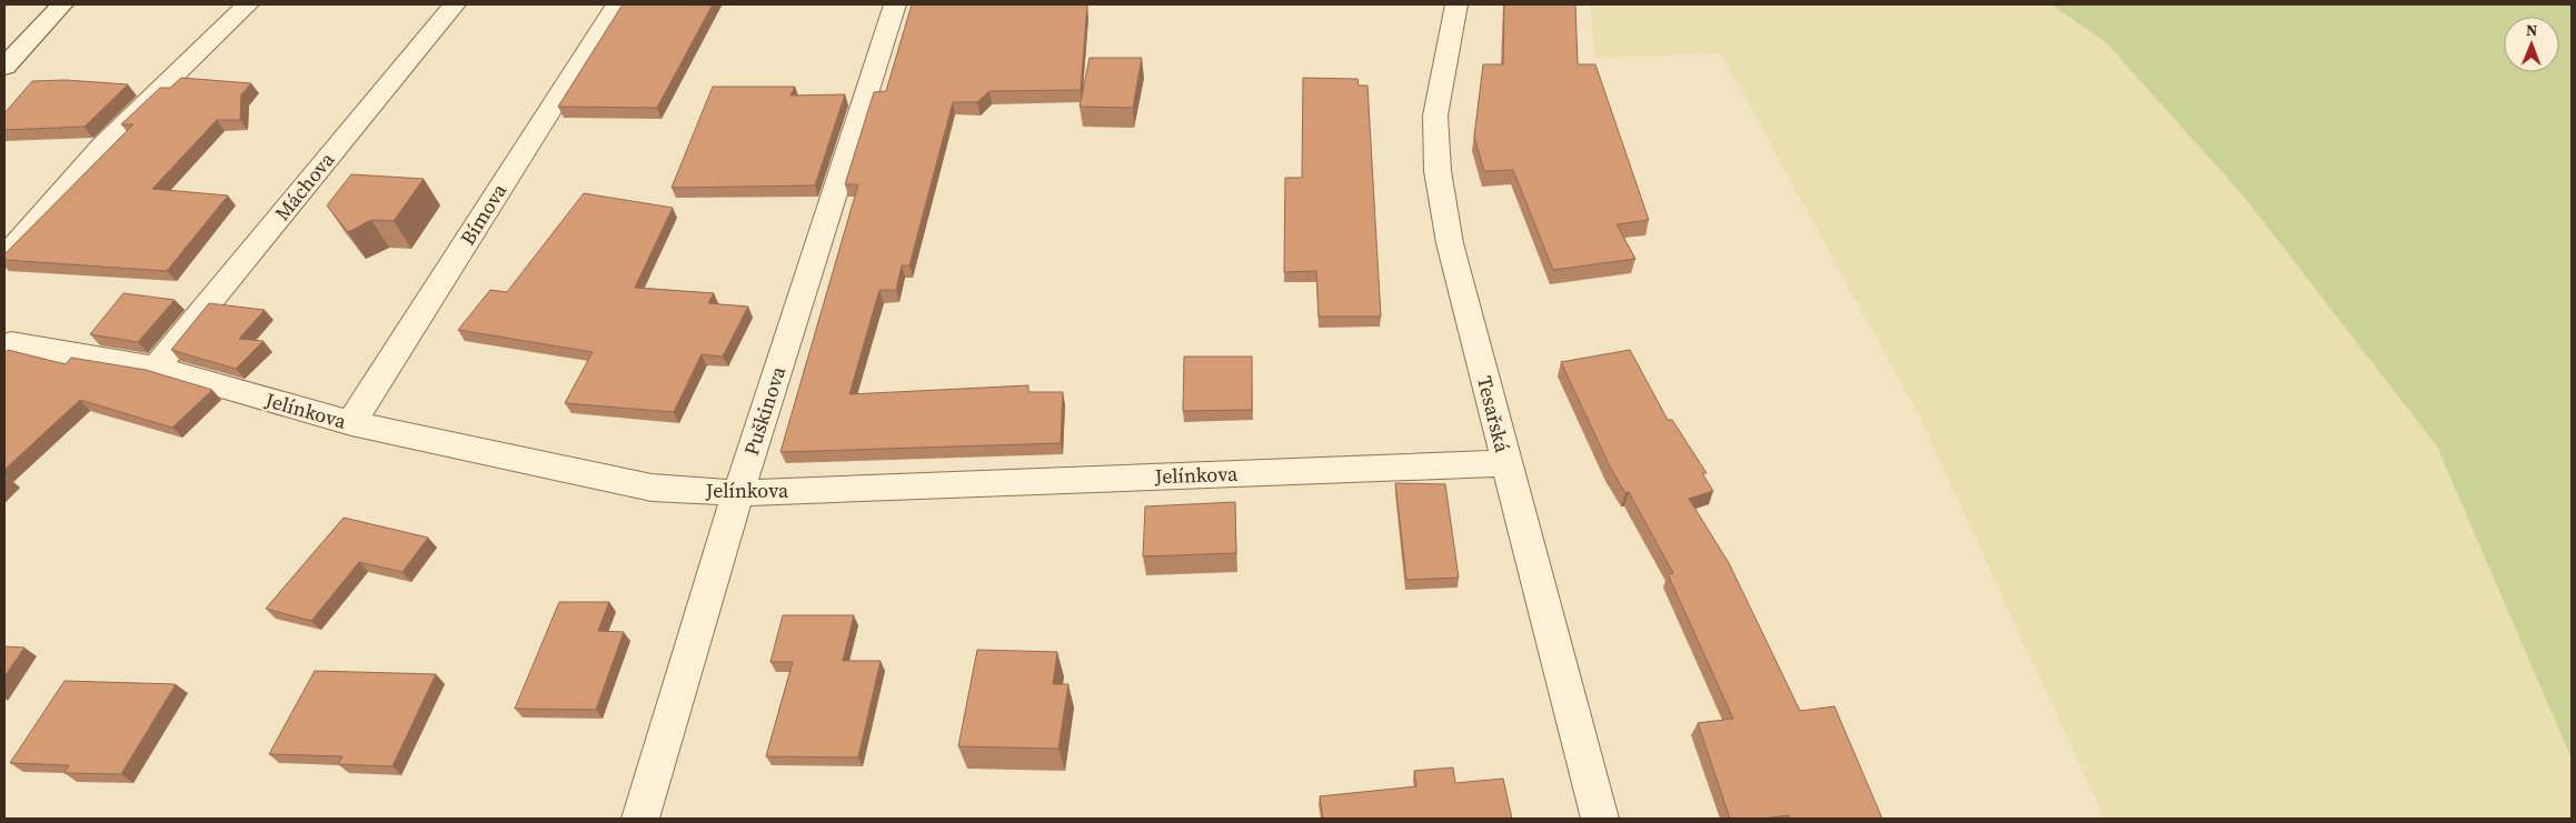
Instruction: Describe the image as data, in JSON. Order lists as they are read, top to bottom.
{
  "streets": {
    "street": [
      "Máchova",
      "Bímova",
      "Jelínkova",
      "Puškinova",
      "Tesařská"
    ]
  },
  "crossings": [
    ["Máchova", "Jelínkova"],
    ["Bímova", "Jelínkova"],
    ["Jelínkova", "Puškinova"],
    ["Jelínkova", "Tesařská"]
  ],
  "north": "top"
}
